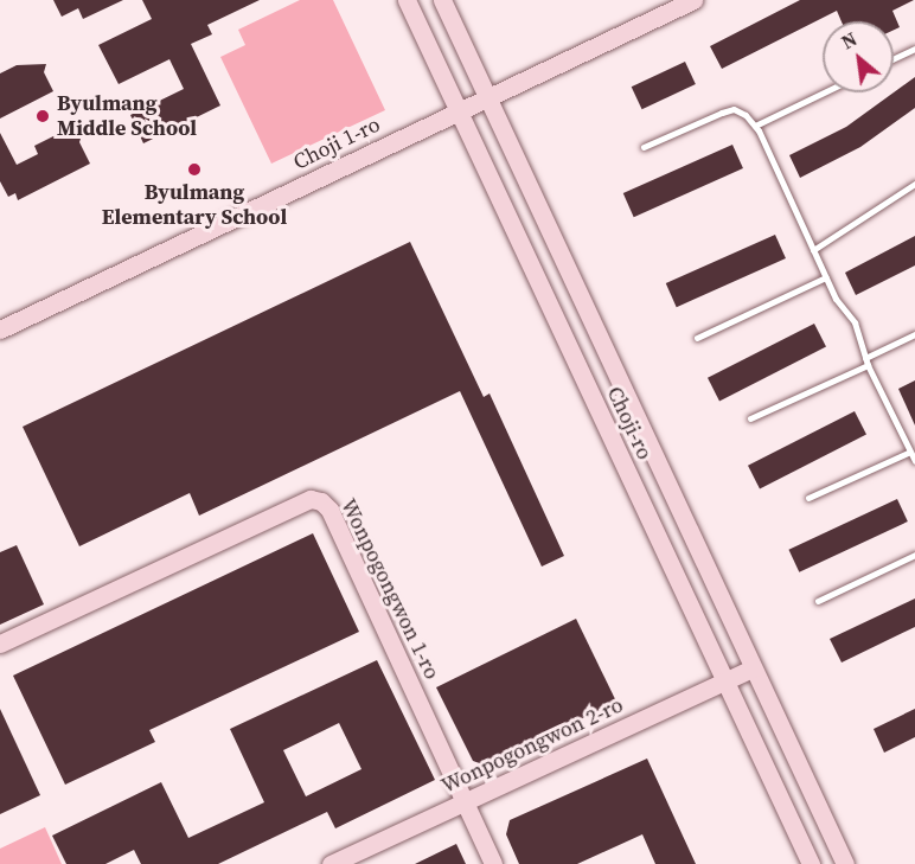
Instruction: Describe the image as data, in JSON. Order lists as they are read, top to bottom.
{
  "streets": {
    "street": [
      "Choji 1-ro",
      "Choji-ro",
      "Wonpogongwon 1-ro",
      "Wonpogongwon 2-ro"
    ]
  },
  "crossings": [
    ["Choji 1-ro", "Choji-ro"],
    ["Choji-ro", "Wonpogongwon 2-ro"],
    ["Wonpogongwon 1-ro", "Wonpogongwon 2-ro"]
  ],
  "places": ["Byulmang Middle School", "Byulmang Elementary School"],
  "north": "top left"
}
